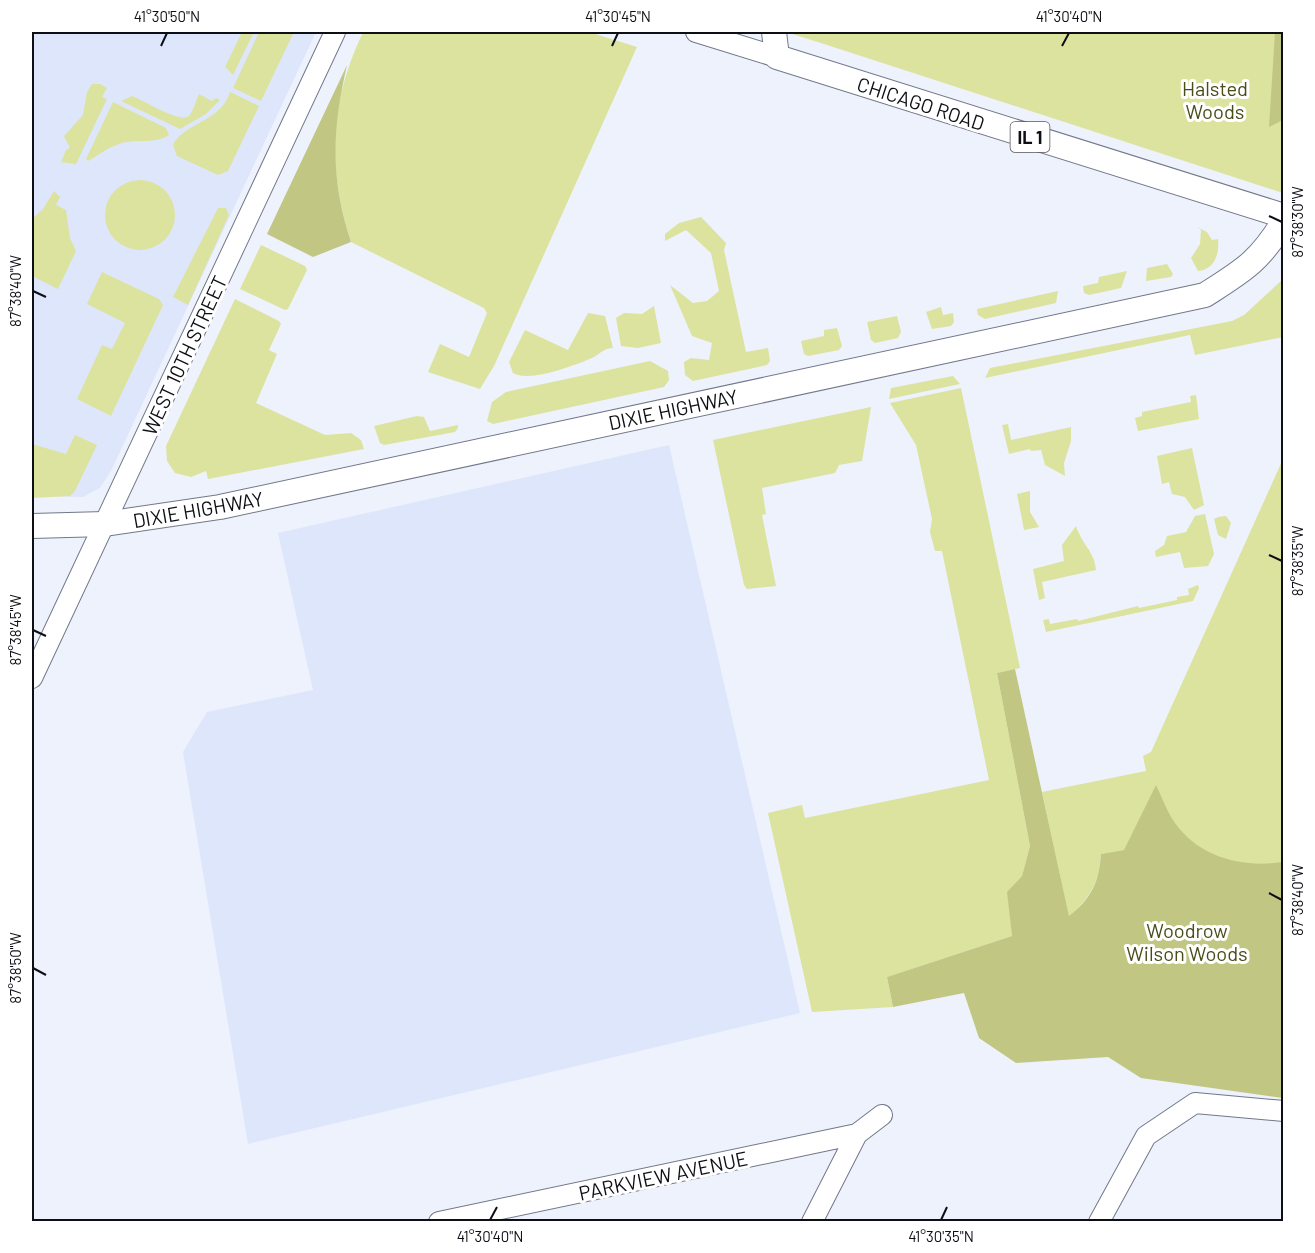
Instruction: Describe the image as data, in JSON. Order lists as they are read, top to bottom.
{
  "streets": {
    "main road": ["CHICAGO ROAD", "IL 1", "DIXIE HIGHWAY"],
    "street": ["WEST 10TH STREET", "PARKVIEW AVENUE"]
  },
  "crossings": [
    ["WEST 10TH STREET", "DIXIE HIGHWAY"]
  ],
  "parks": ["Halsted Woods", "Woodrow Wilson Woods"],
  "coordinates": [
    "41°30'50\"N",
    "41°30'45\"N",
    "41°30'40\"N",
    "87°38'30\"W",
    "87°38'40\"W",
    "87°38'35\"W",
    "87°38'45\"W",
    "87°38'50\"W",
    "41°30'35\"N"
  ]
}
